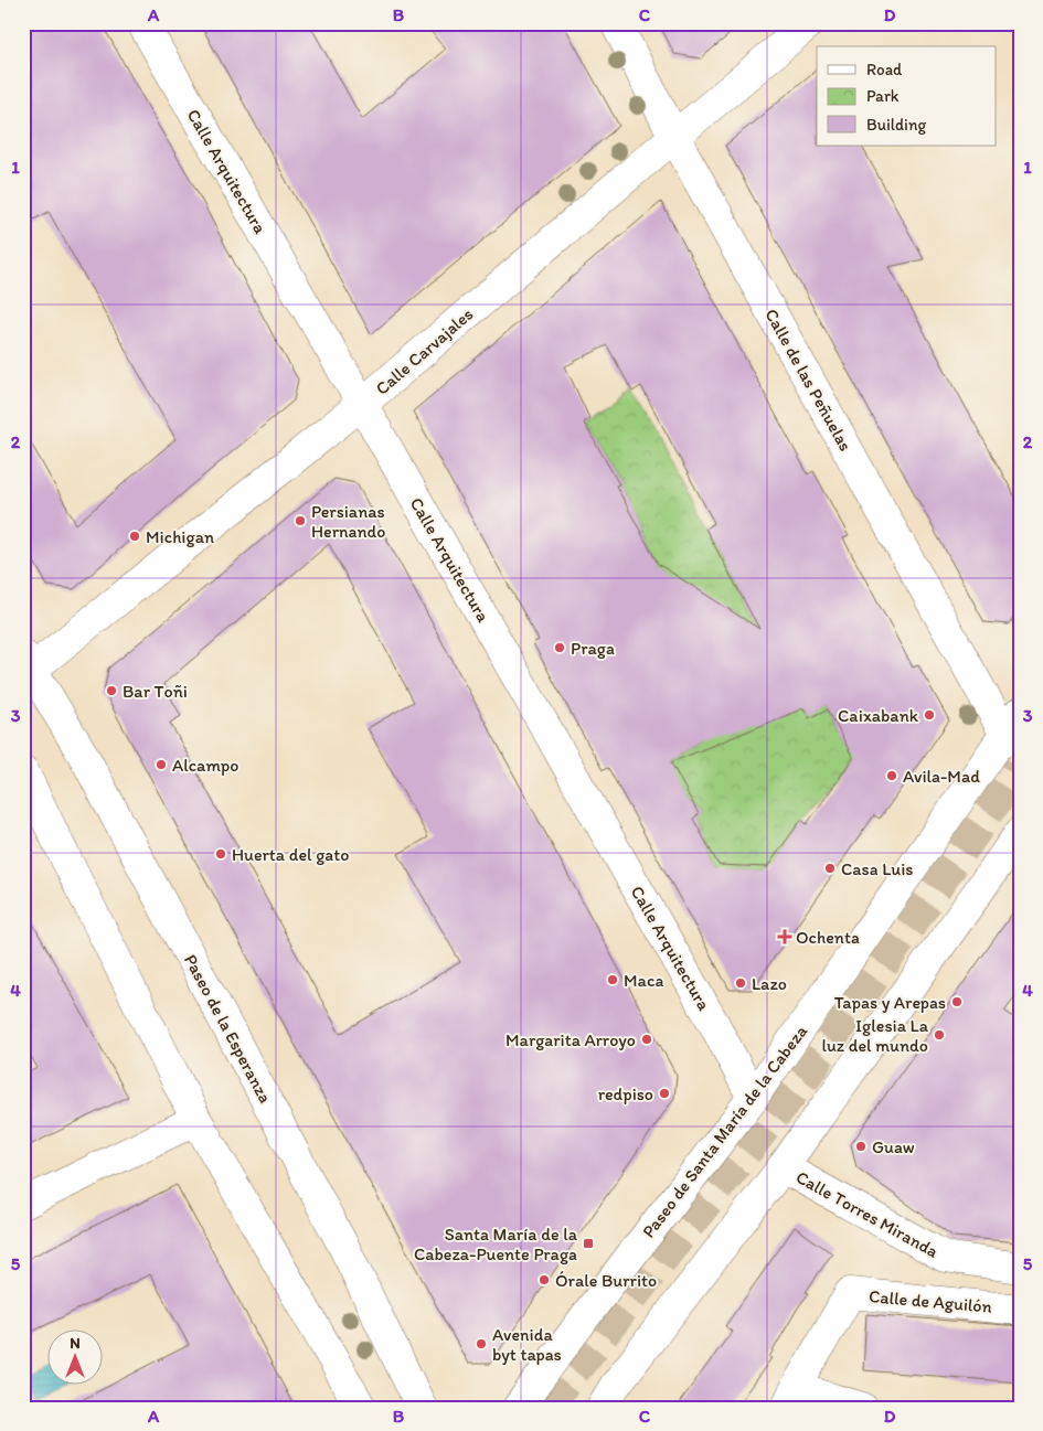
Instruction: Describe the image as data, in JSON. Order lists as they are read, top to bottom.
{
  "streets": {
    "street": [
      "Calle Arquitectura",
      "Calle Carvajales",
      "Calle de las Peñuelas",
      "Paseo de la Esperanza",
      "Paseo de Santa María de la Cabeza",
      "Calle Torres Miranda",
      "Calle de Aguilón"
    ]
  },
  "crossings": [
    ["Calle Arquitectura", "Calle Carvajales"],
    ["Calle Arquitectura", "Paseo de Santa María de la Cabeza"],
    ["Calle Carvajales", "Calle de las Peñuelas"],
    ["Calle Carvajales", "Paseo de la Esperanza"],
    ["Calle de las Peñuelas", "Paseo de Santa María de la Cabeza"]
  ],
  "places": {
    "other": [
      "Persianas Hernando",
      "Michigan",
      "Praga",
      "Bar Toñi",
      "Caixabank",
      "Alcampo",
      "Avila-Mad",
      "Huerta del gato",
      "Casa Luis",
      "Maca",
      "Lazo",
      "Tapas y Arepas",
      "Iglesia La luz del mundo",
      "Margarita Arroyo",
      "redpiso",
      "Guaw",
      "Órale Burrito",
      "Avenida byt tapas"
    ],
    "health": ["Ochenta"],
    "transit": ["Santa María de la Cabeza-Puente Praga"]
  },
  "legend": ["Road", "Park", "Building"],
  "north": "top",
  "grid": {
    "columns": [
      "A",
      "B",
      "C",
      "D"
    ],
    "rows": [
      "1",
      "2",
      "3",
      "4",
      "5"
    ]
  }
}
